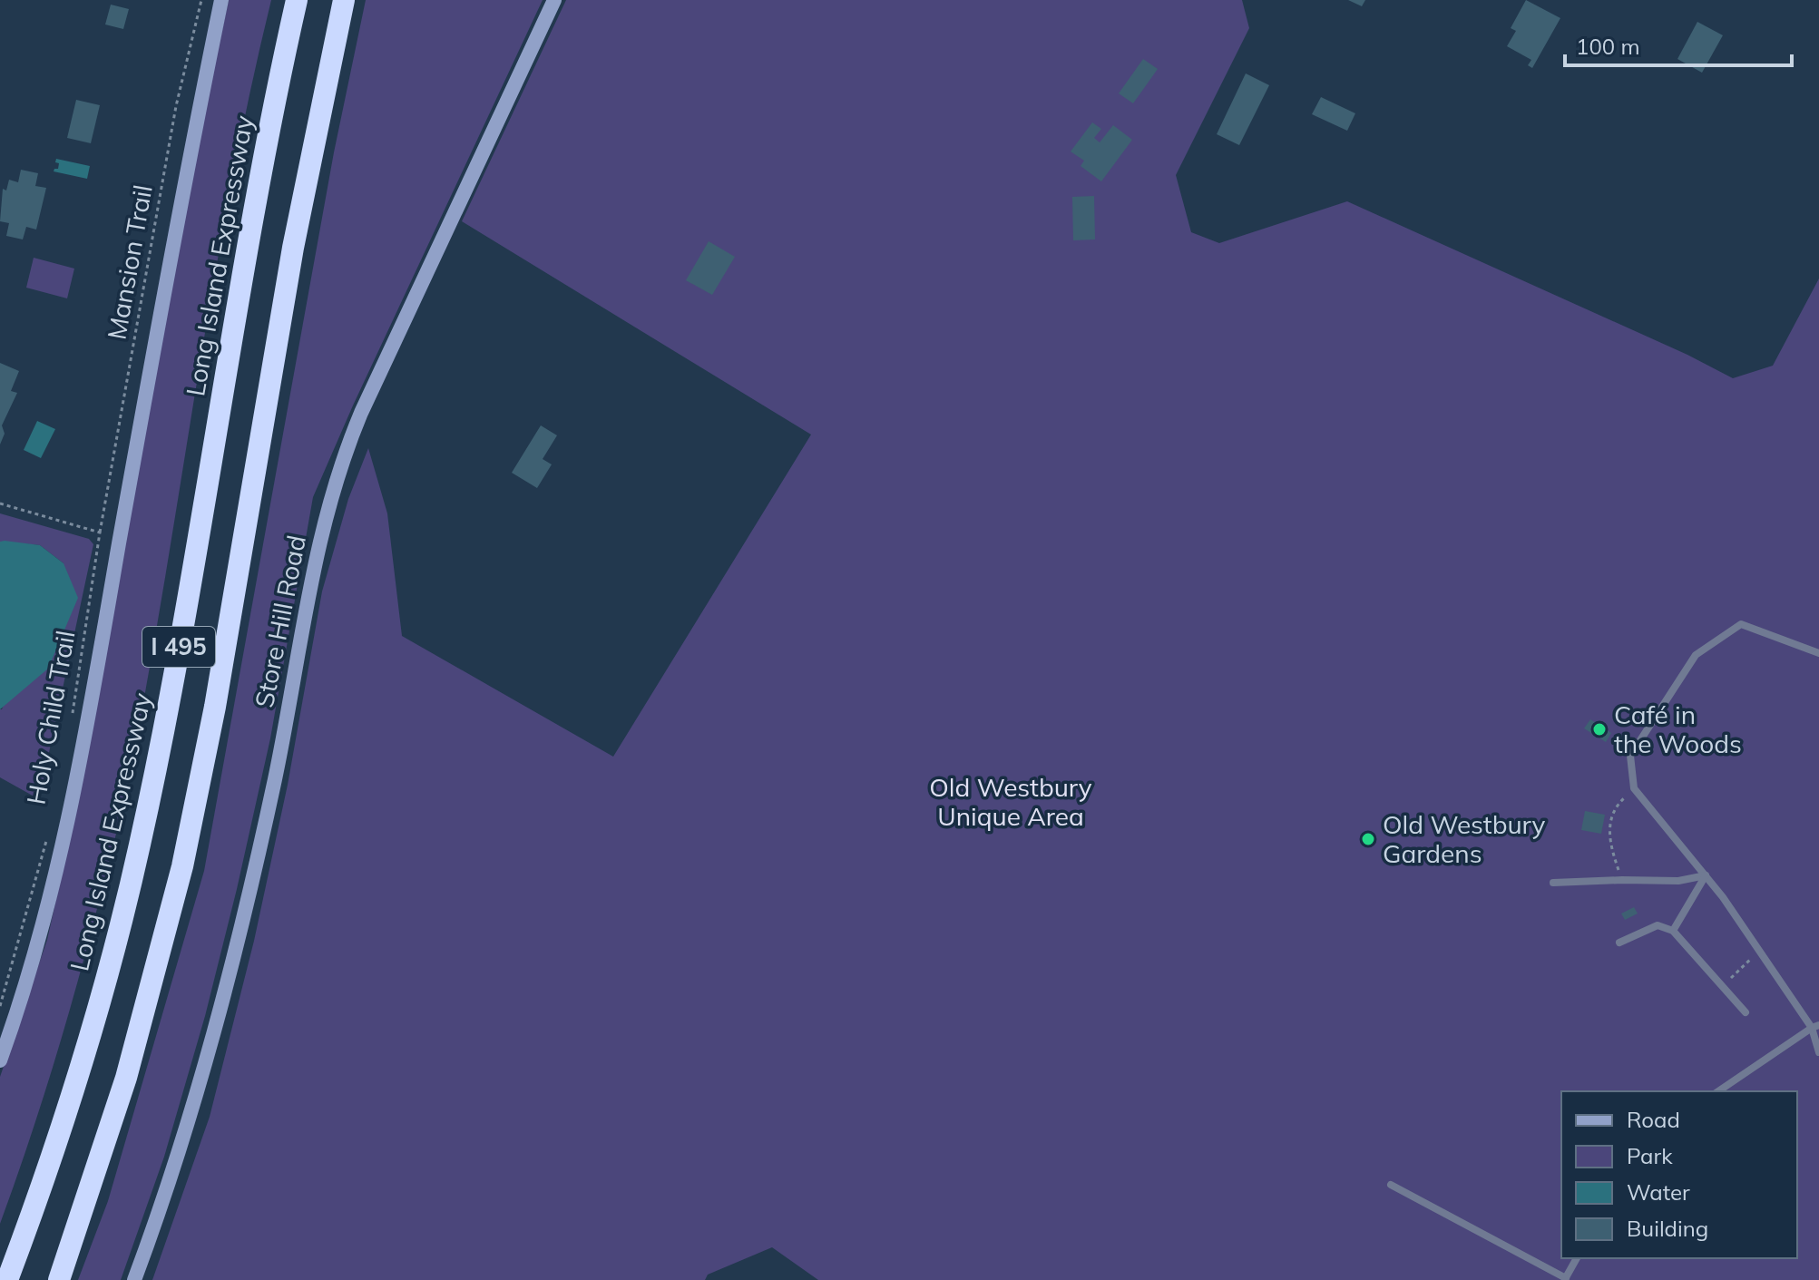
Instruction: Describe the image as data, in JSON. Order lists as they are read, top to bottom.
{
  "streets": {
    "highway": ["Long Island Expressway", "I 495"],
    "main road": ["Store Hill Road"],
    "path": ["Mansion Trail", "Holy Child Trail"]
  },
  "crossings": [
    ["Mansion Trail", "Holy Child Trail"]
  ],
  "parks": ["Old Westbury Unique Area"],
  "places": ["Café in the Woods", "Old Westbury Gardens"],
  "legend": [
    "Road",
    "Park",
    "Water",
    "Building"
  ],
  "scale_bar": "100 m"
}
